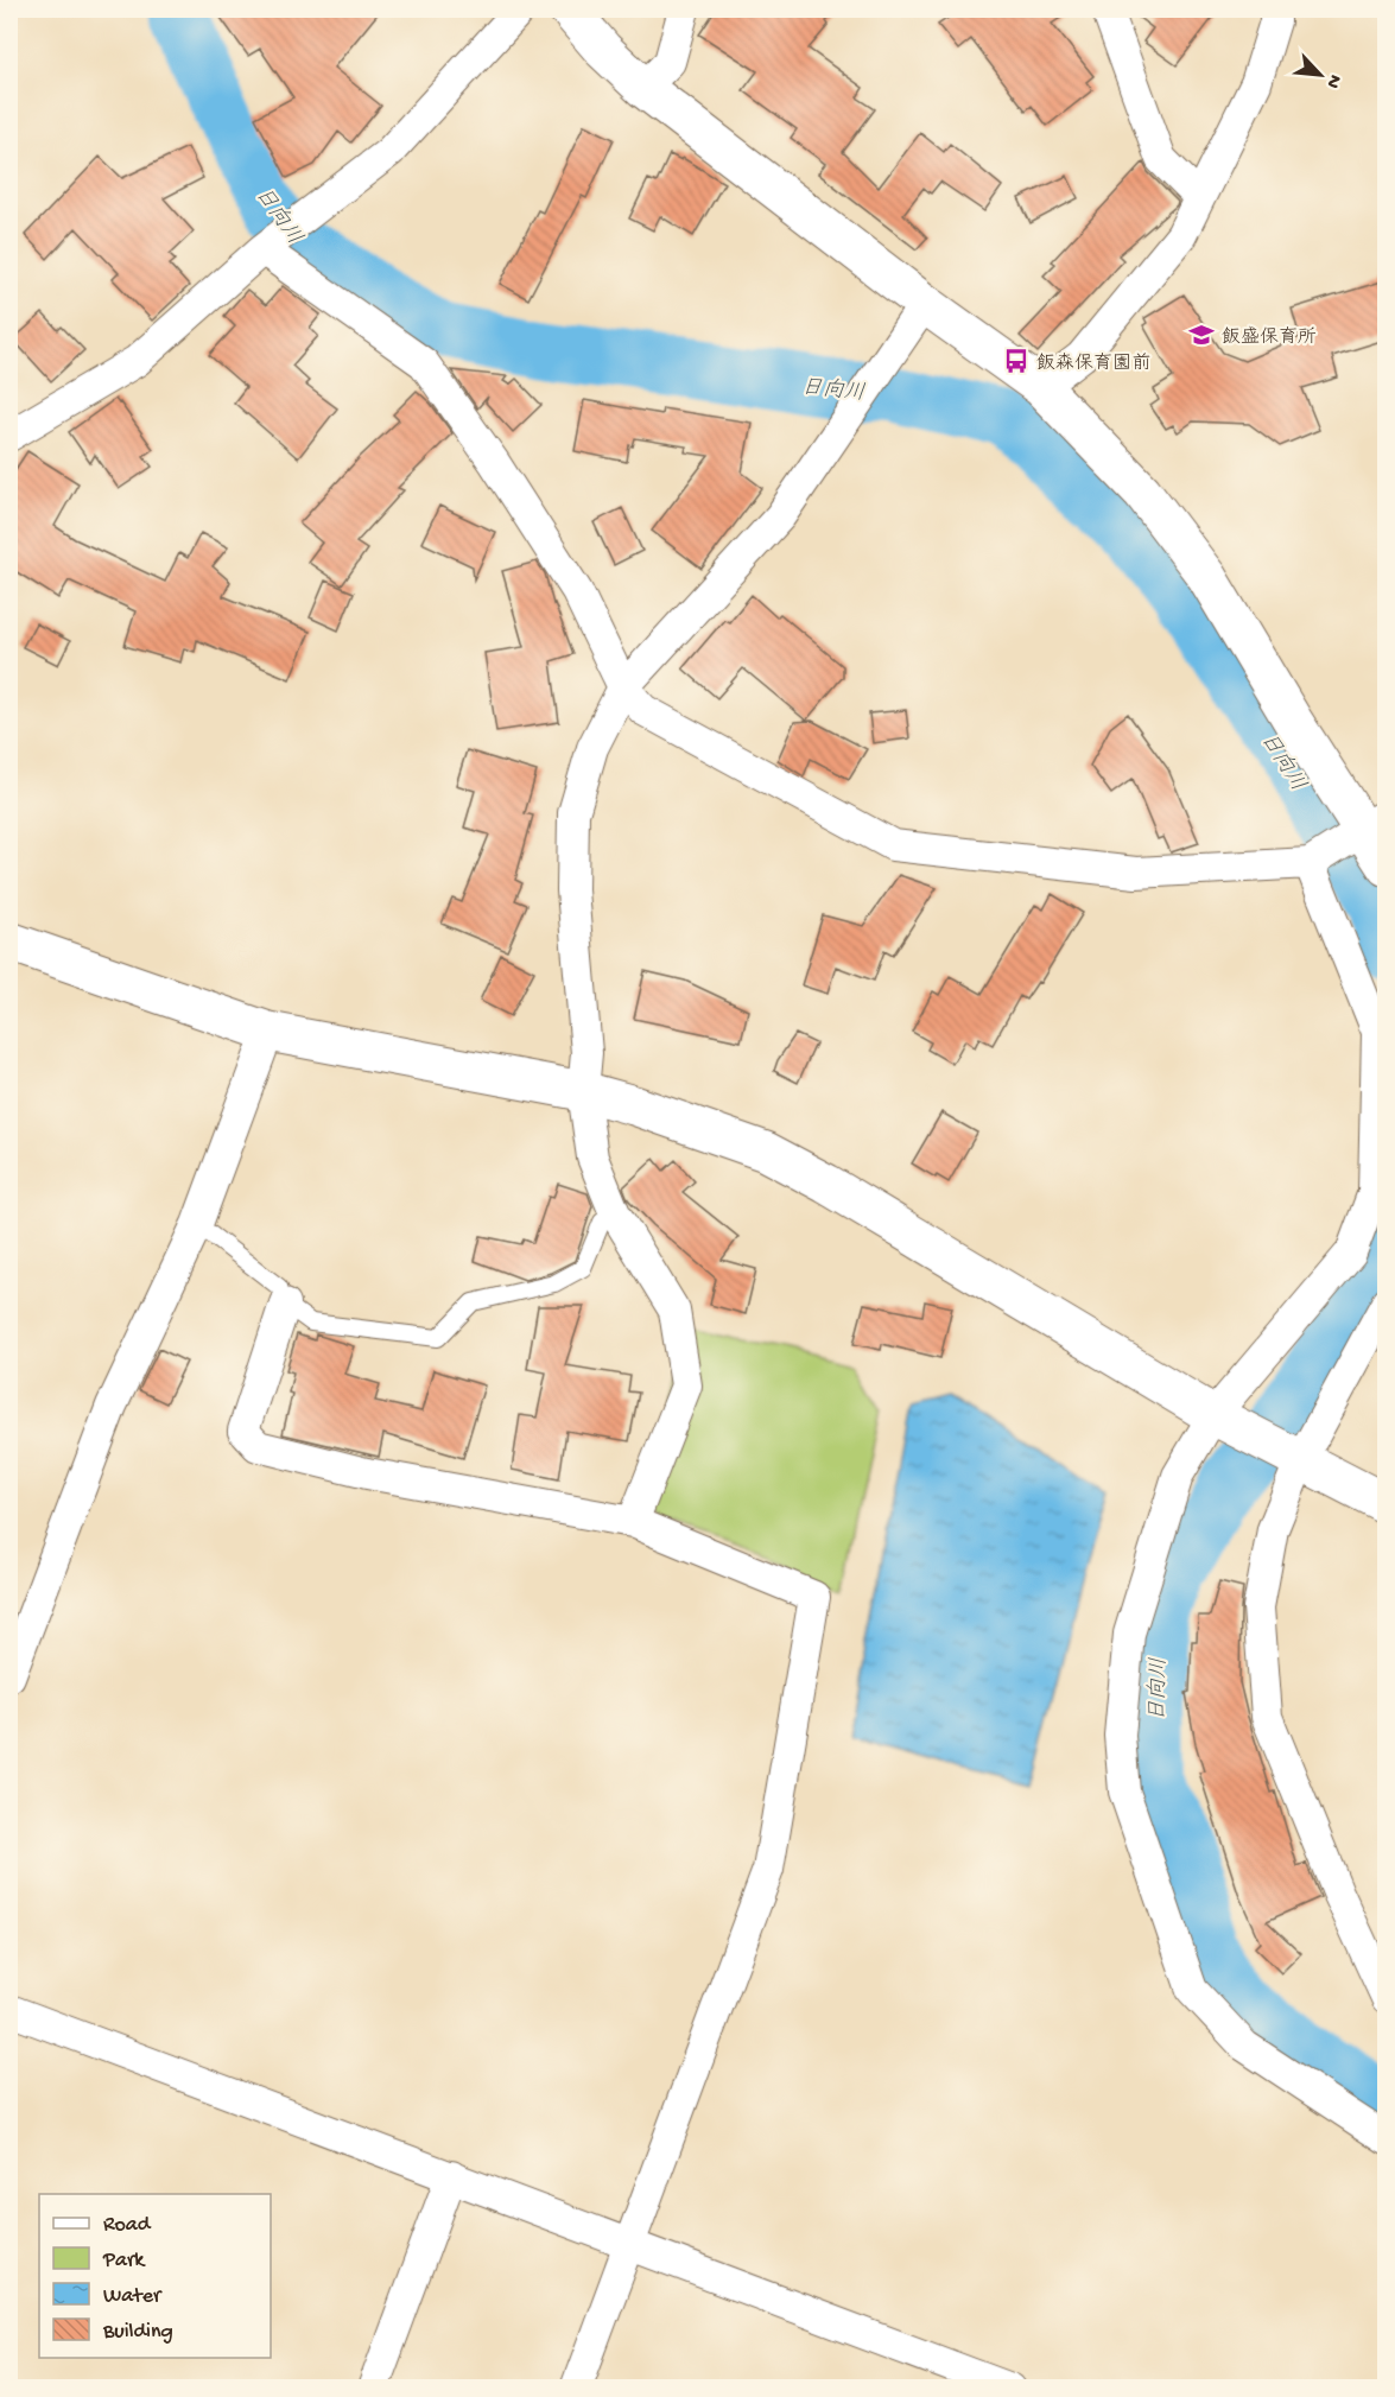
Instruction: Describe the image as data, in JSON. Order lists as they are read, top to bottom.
{
  "water": ["日向川"],
  "places": {
    "school or university": ["飯盛保育所"],
    "bus stop": ["飯森保育園前"]
  },
  "legend": [
    "Road",
    "Park",
    "Water",
    "Building"
  ],
  "north": "bottom right"
}
